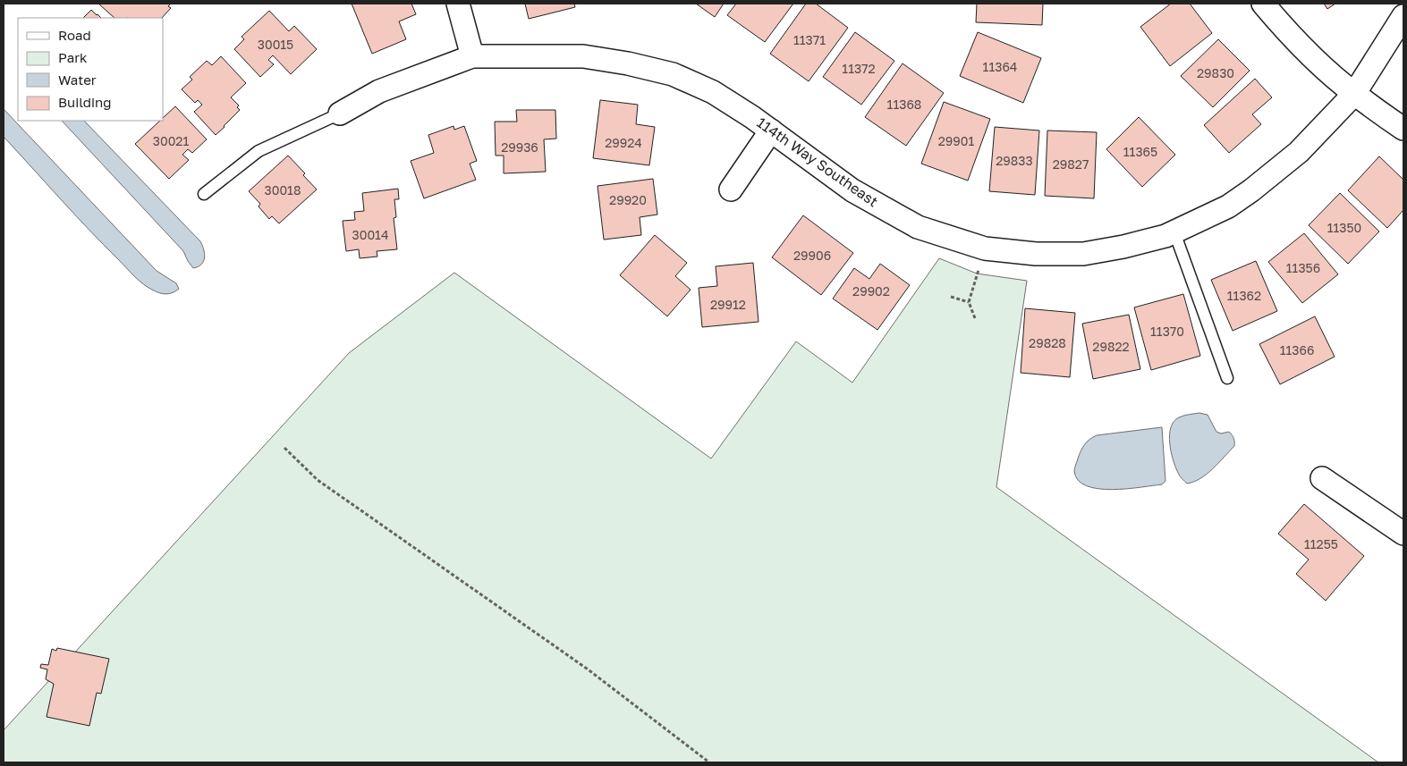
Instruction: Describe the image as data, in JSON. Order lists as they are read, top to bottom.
{
  "streets": {
    "street": ["114th Way Southeast"]
  },
  "house_numbers": [
    "11371",
    "30015",
    "11364",
    "11372",
    "29830",
    "11368",
    "30021",
    "29901",
    "29924",
    "29936",
    "11365",
    "29833",
    "29827",
    "30018",
    "29920",
    "11350",
    "30014",
    "29906",
    "11356",
    "29902",
    "11362",
    "29912",
    "11370",
    "29828",
    "29822",
    "11366",
    "11255"
  ],
  "legend": [
    "Road",
    "Park",
    "Water",
    "Building"
  ]
}
